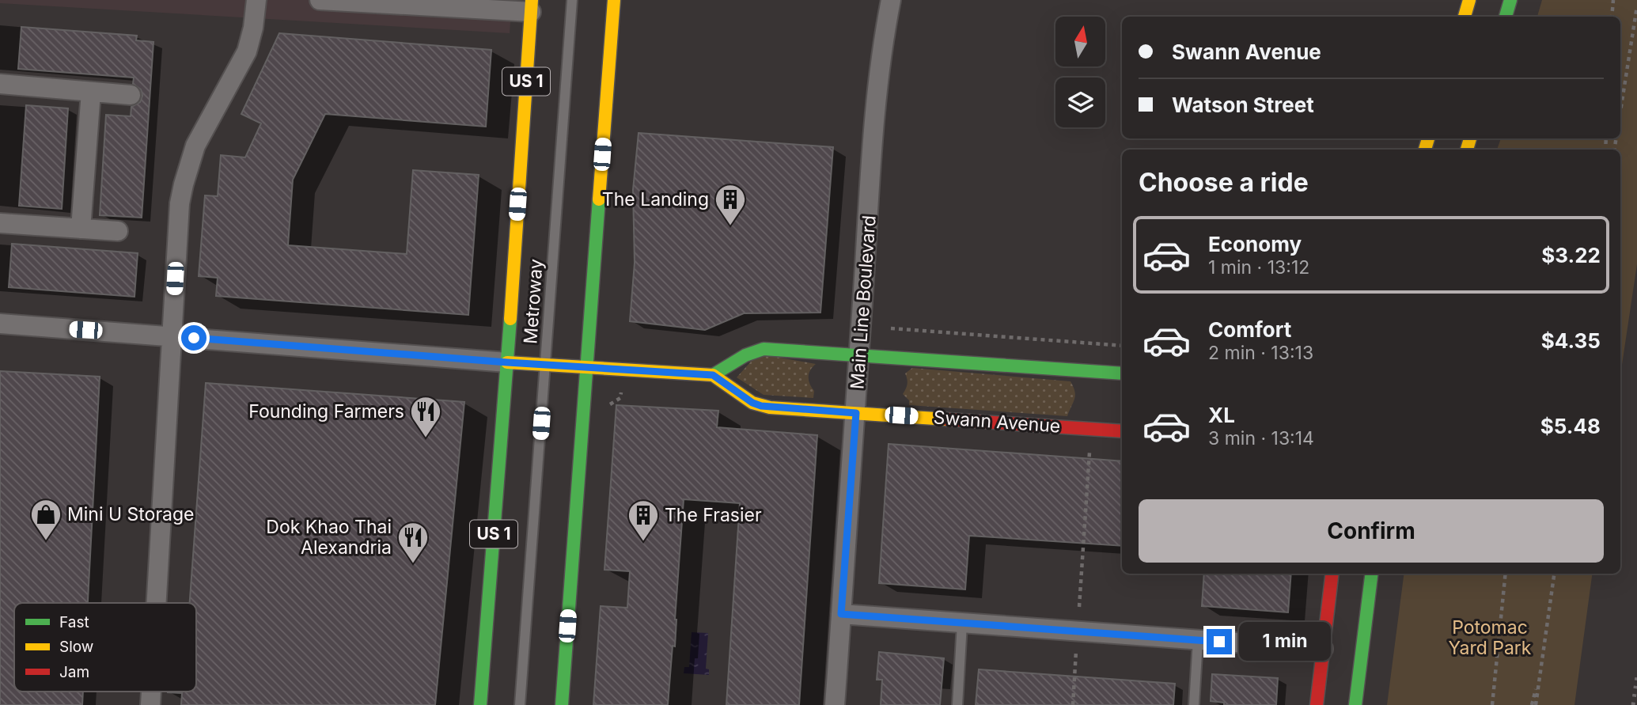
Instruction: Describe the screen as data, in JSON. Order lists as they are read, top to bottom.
{
  "streets": {
    "main road": ["US 1", "Swann Avenue"],
    "street": ["Main Line Boulevard"],
    "lane": ["Metroway"]
  },
  "crossings": [
    ["Main Line Boulevard", "Swann Avenue"]
  ],
  "parks": ["Potomac Yard Park"],
  "places": {
    "building": ["The Landing", "The Frasier"],
    "restaurant": ["Founding Farmers", "Dok Khao Thai Alexandria"],
    "shop": ["Mini U Storage"]
  },
  "legend": ["Fast", "Slow", "Jam"],
  "north": "top",
  "page": {
    "banner": ["Swann Avenue", "Watson Street"],
    "heading": "Choose a ride",
    "list": [
      {
        "name": "Economy",
        "note": "1 min · 13:12",
        "value": "$3.22"
      },
      {
        "name": "Comfort",
        "note": "2 min · 13:13",
        "value": "$4.35"
      },
      {
        "name": "XL",
        "note": "3 min · 13:14",
        "value": "$5.48"
      }
    ],
    "buttons": "Confirm",
    "bubble": "1 min"
  }
}
